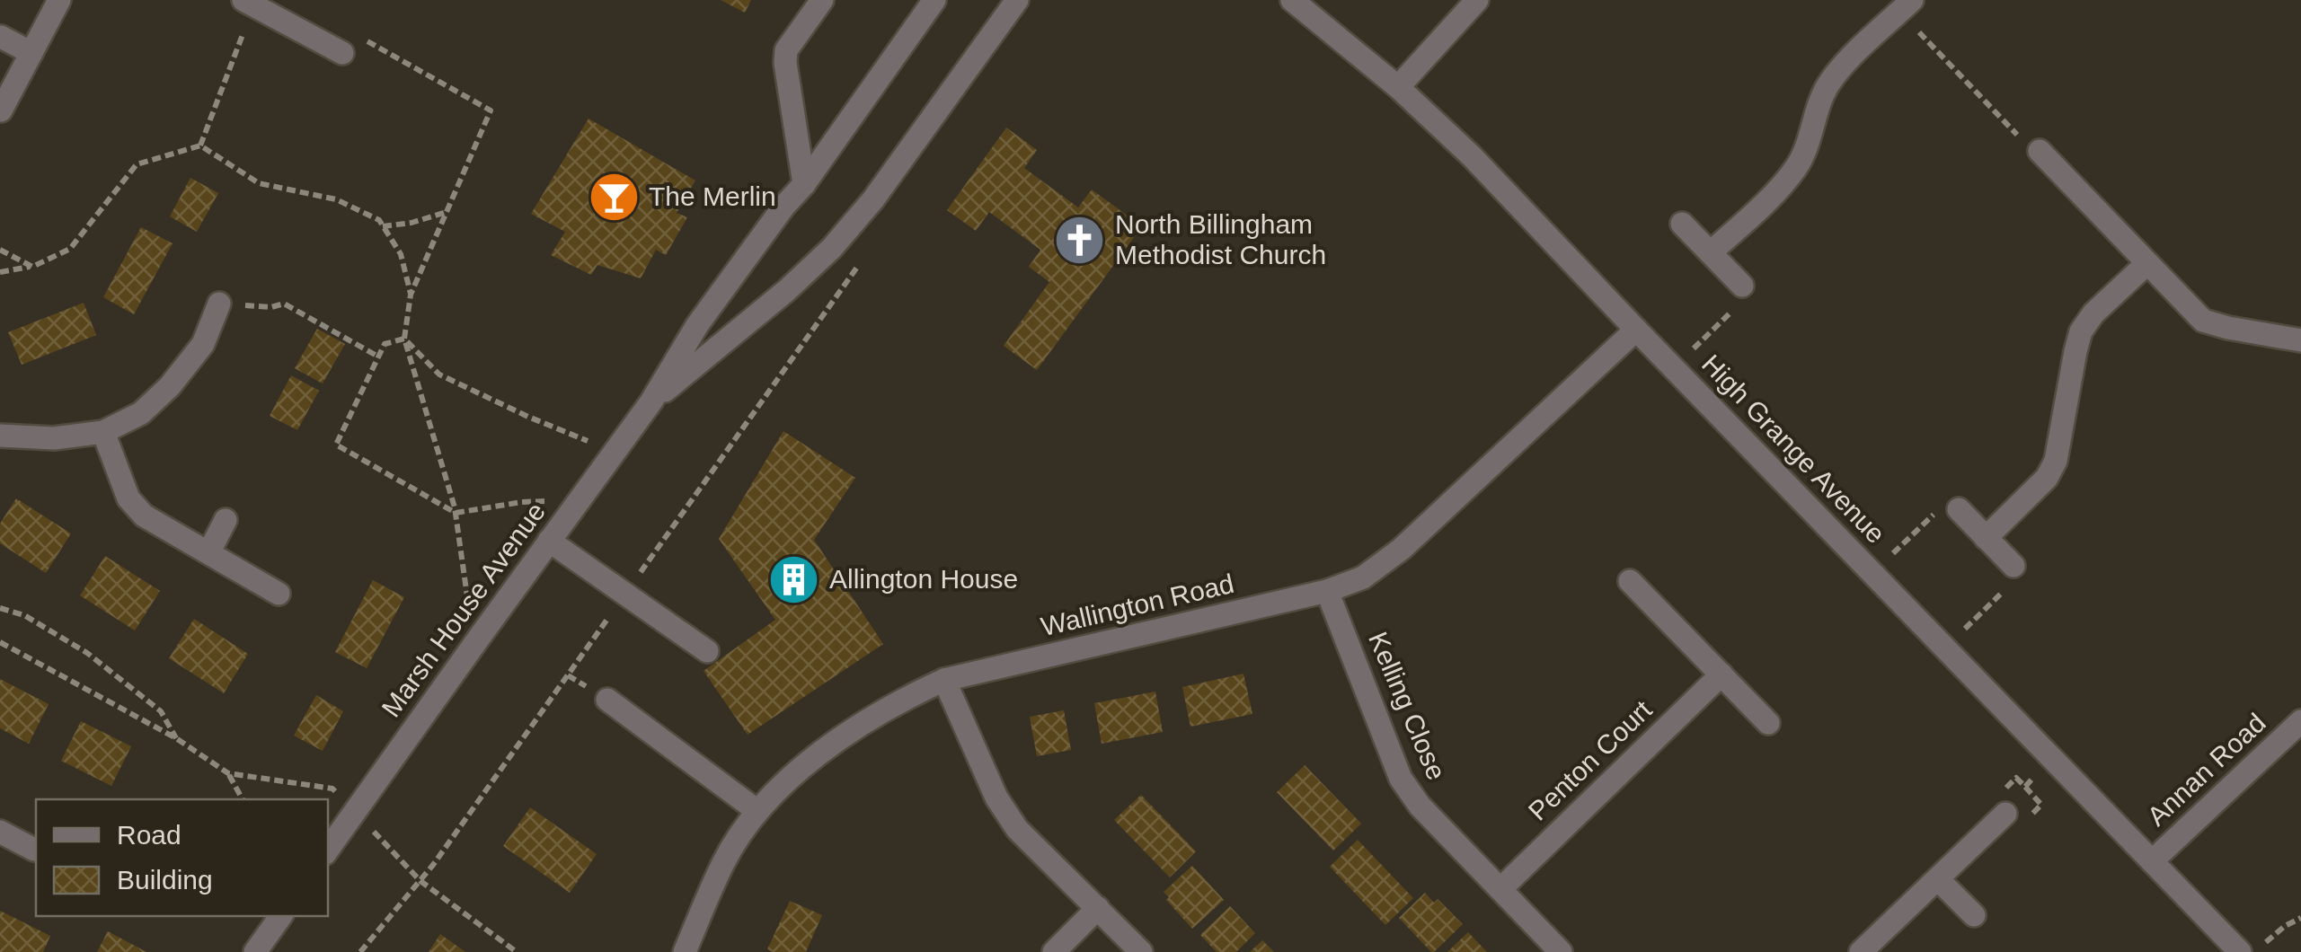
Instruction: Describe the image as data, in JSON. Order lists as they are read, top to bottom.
{
  "streets": {
    "street": [
      "High Grange Avenue",
      "Wallington Road",
      "Marsh House Avenue",
      "Kelling Close",
      "Penton Court",
      "Annan Road"
    ]
  },
  "crossings": [
    ["High Grange Avenue", "Wallington Road"],
    ["High Grange Avenue", "Annan Road"],
    ["Wallington Road", "Kelling Close"],
    ["Kelling Close", "Penton Court"]
  ],
  "places": {
    "bar": ["The Merlin"],
    "church": ["North Billingham Methodist Church"],
    "building": ["Allington House"]
  },
  "legend": ["Road", "Building"]
}
